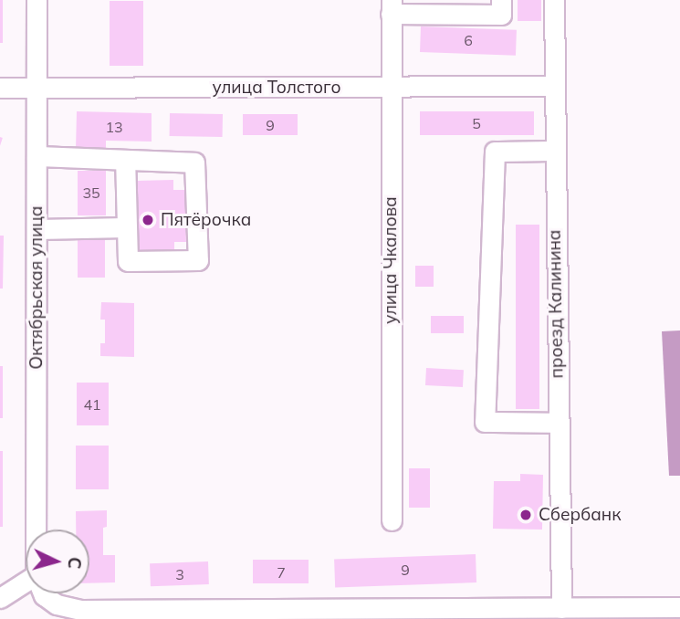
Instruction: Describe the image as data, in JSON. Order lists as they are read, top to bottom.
{
  "streets": {
    "street": [
      "улица Толстого",
      "улица Чкалова",
      "Октябрьская улица",
      "проезд Калинина"
    ]
  },
  "crossings": [
    ["улица Толстого", "улица Чкалова"],
    ["улица Толстого", "Октябрьская улица"],
    ["улица Толстого", "проезд Калинина"]
  ],
  "places": ["Пятёрочка", "Сбербанк"],
  "house_numbers": [
    "6",
    "5",
    "9",
    "13",
    "35",
    "41",
    "9",
    "7",
    "3"
  ],
  "north": "right"
}
